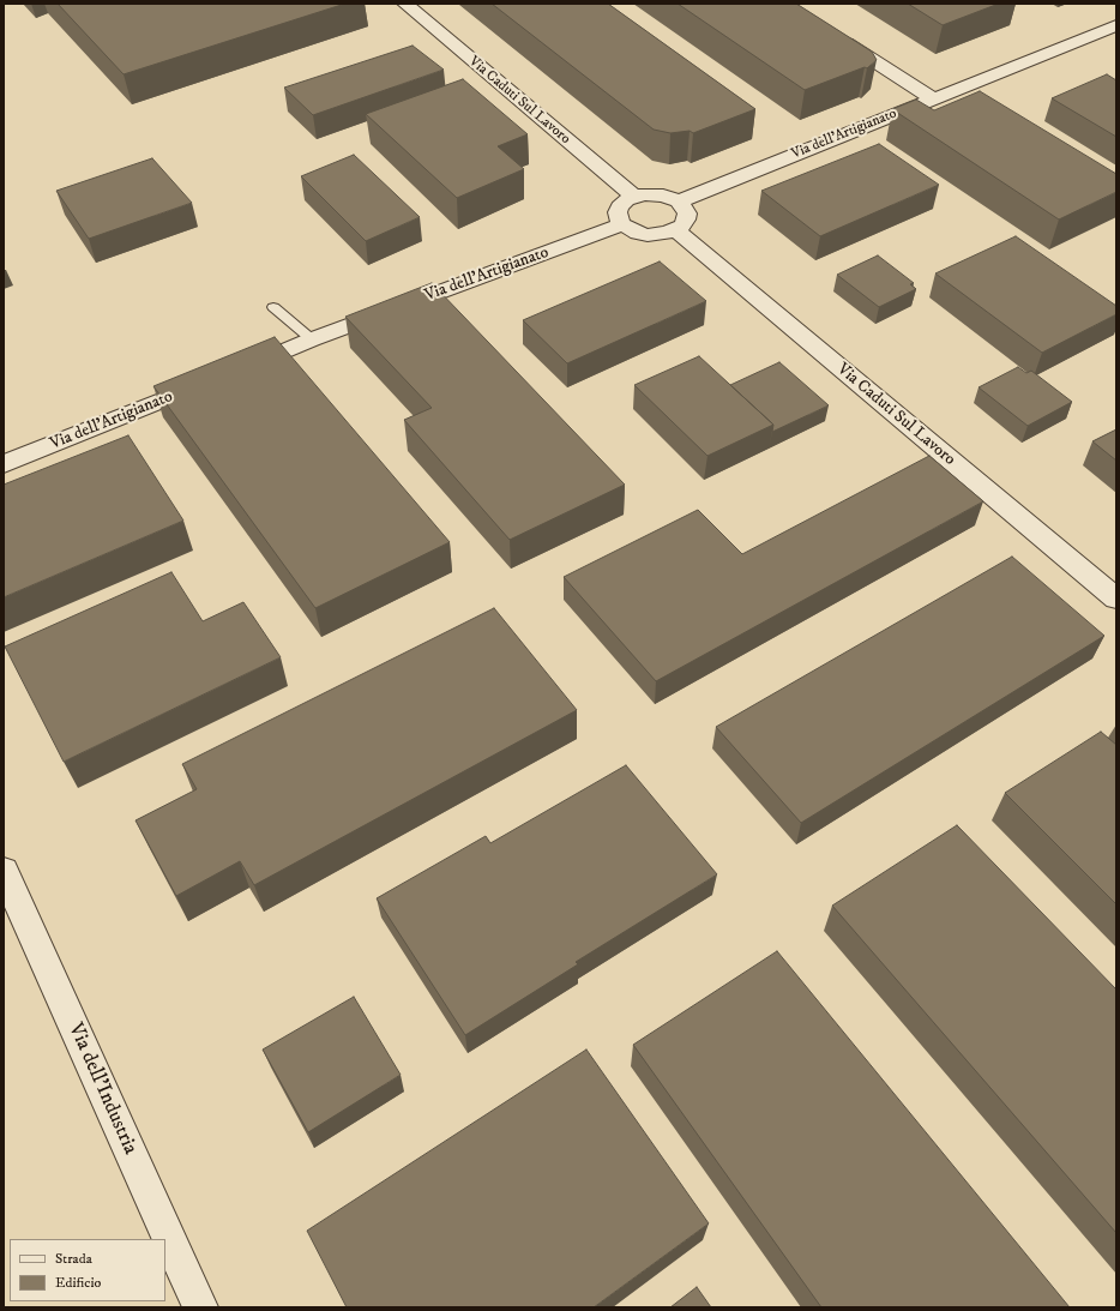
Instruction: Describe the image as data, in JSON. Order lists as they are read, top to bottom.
{
  "streets": {
    "street": ["Via Caduti Sul Lavoro", "Via dell'Artigianato", "Via dell’Industria"]
  },
  "crossings": [
    ["Via Caduti Sul Lavoro", "Via dell'Artigianato"]
  ],
  "legend": ["Strada", "Edificio"]
}
